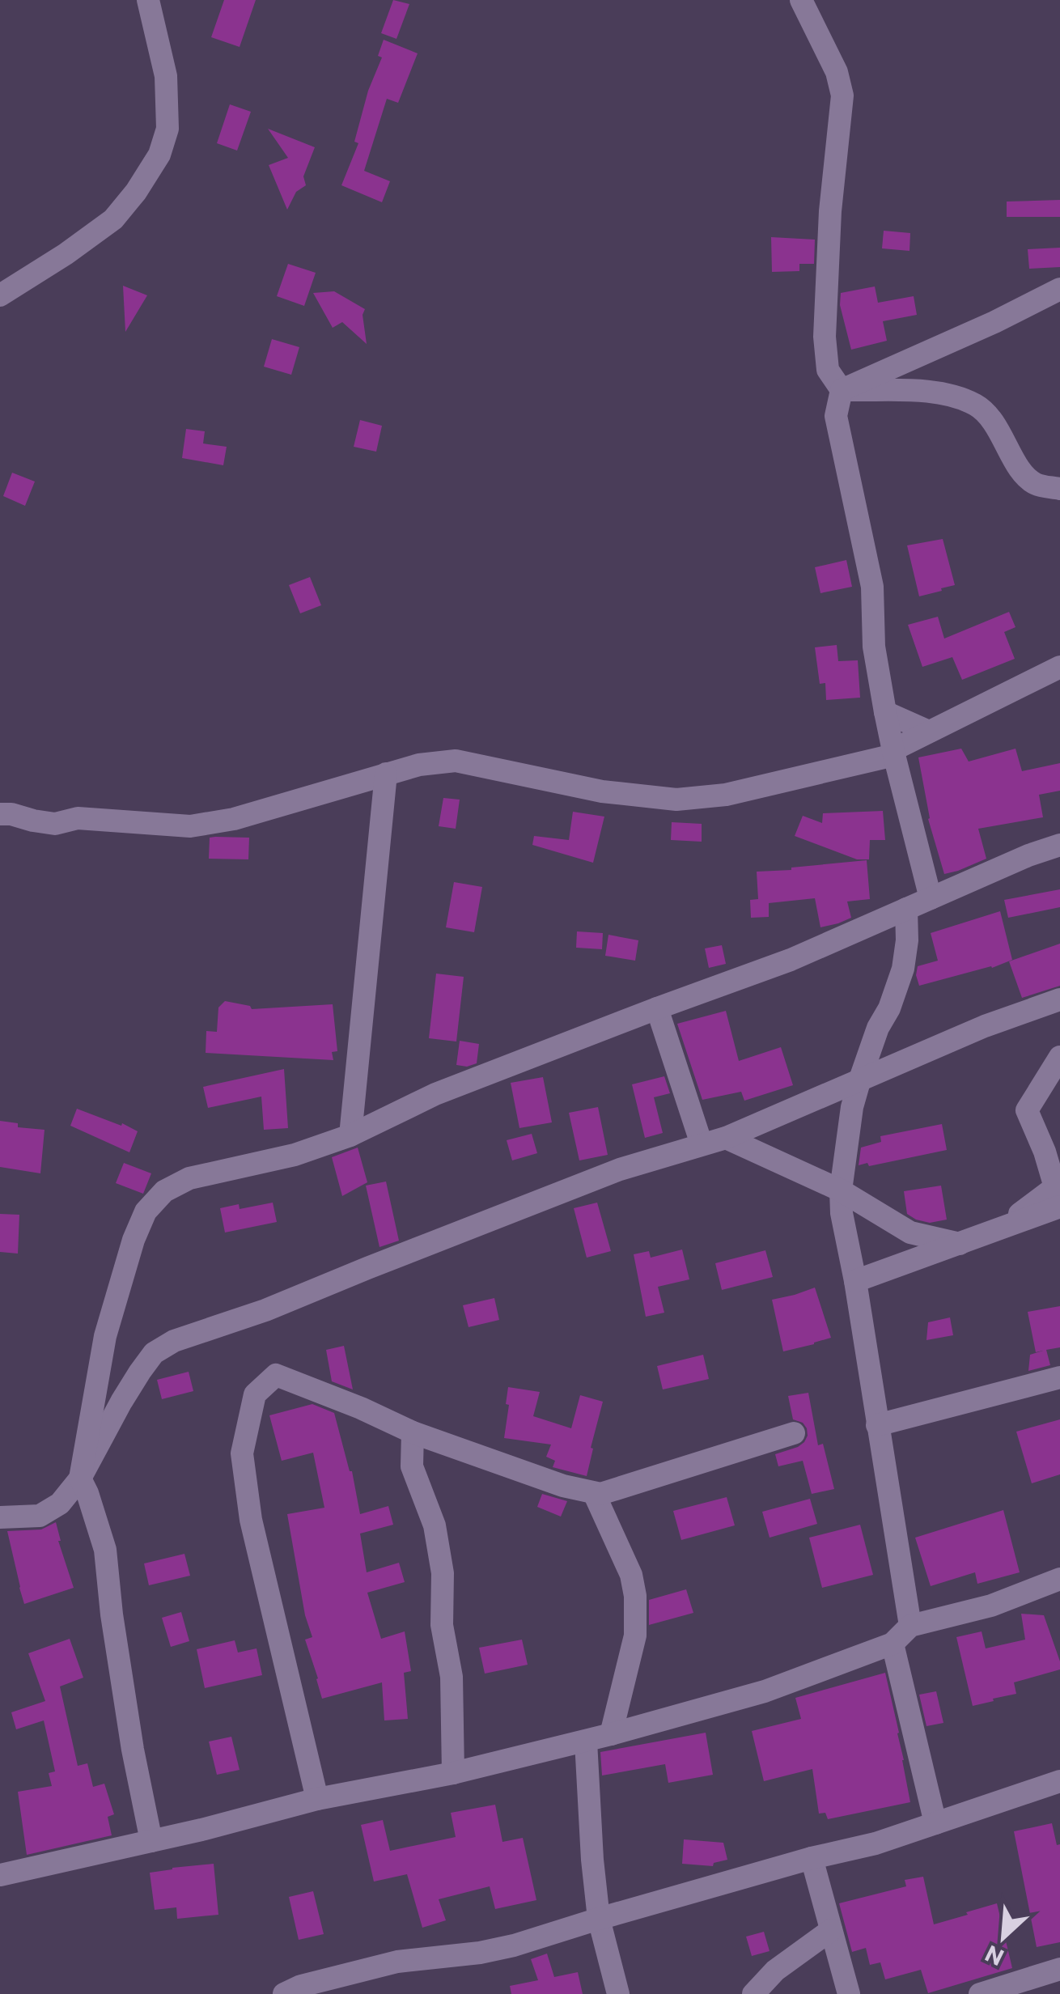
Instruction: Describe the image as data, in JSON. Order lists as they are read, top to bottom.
{
  "north": "bottom left"
}
